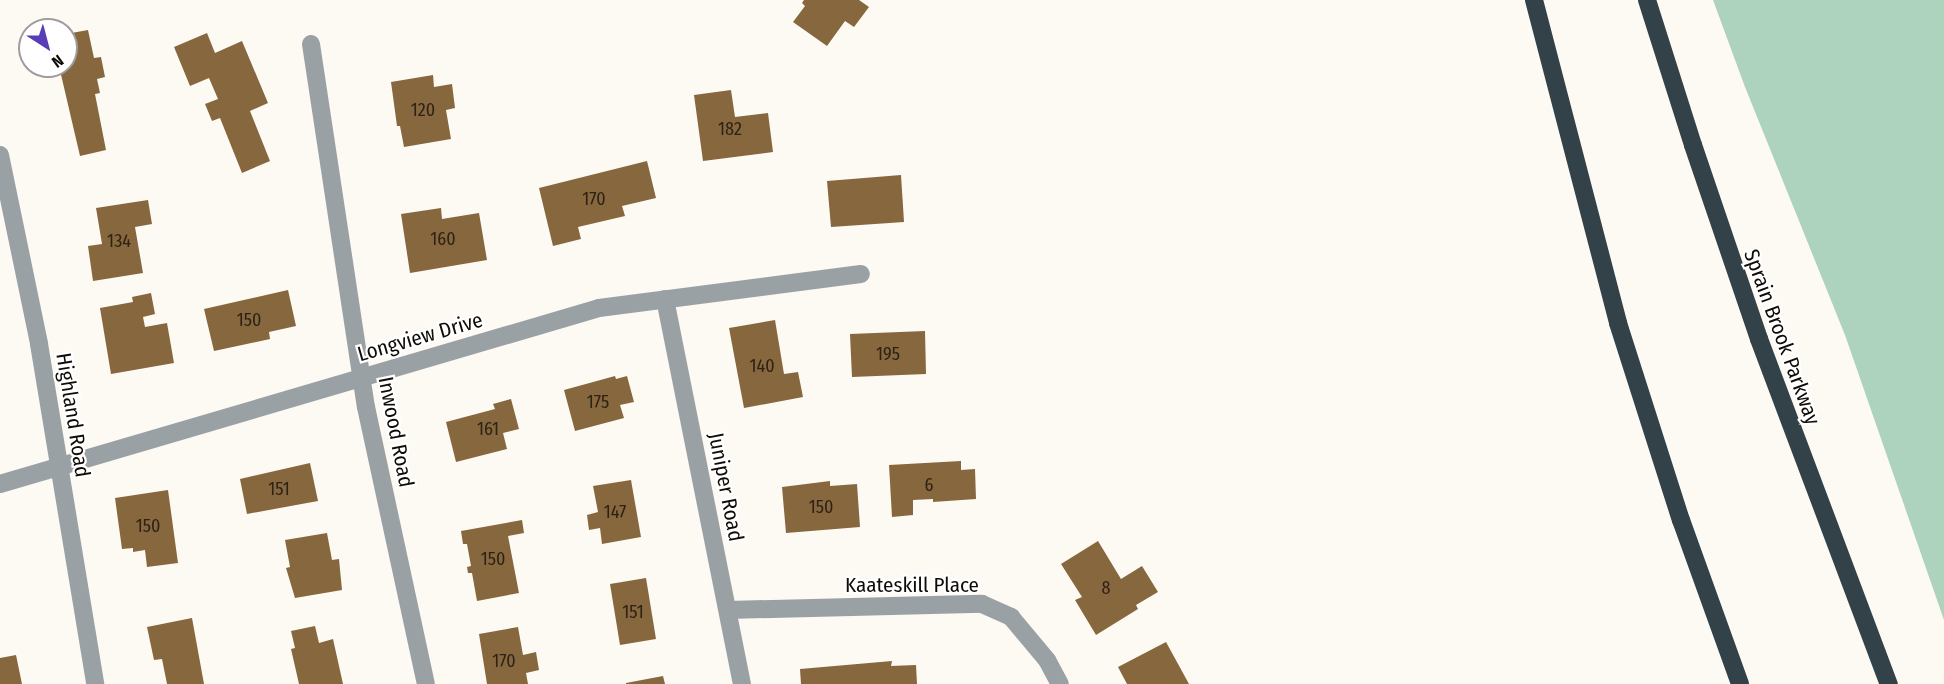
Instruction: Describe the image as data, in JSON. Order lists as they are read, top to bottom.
{
  "streets": {
    "highway": ["Sprain Brook Parkway"],
    "street": [
      "Longview Drive",
      "Highland Road",
      "Inwood Road",
      "Juniper Road",
      "Kaateskill Place"
    ]
  },
  "crossings": [
    ["Longview Drive", "Highland Road"],
    ["Longview Drive", "Inwood Road"],
    ["Longview Drive", "Juniper Road"],
    ["Juniper Road", "Kaateskill Place"]
  ],
  "house_numbers": [
    "120",
    "182",
    "170",
    "160",
    "134",
    "150",
    "195",
    "140",
    "175",
    "161",
    "6",
    "151",
    "150",
    "147",
    "150",
    "150",
    "8",
    "151",
    "170"
  ],
  "north": "bottom right"
}
